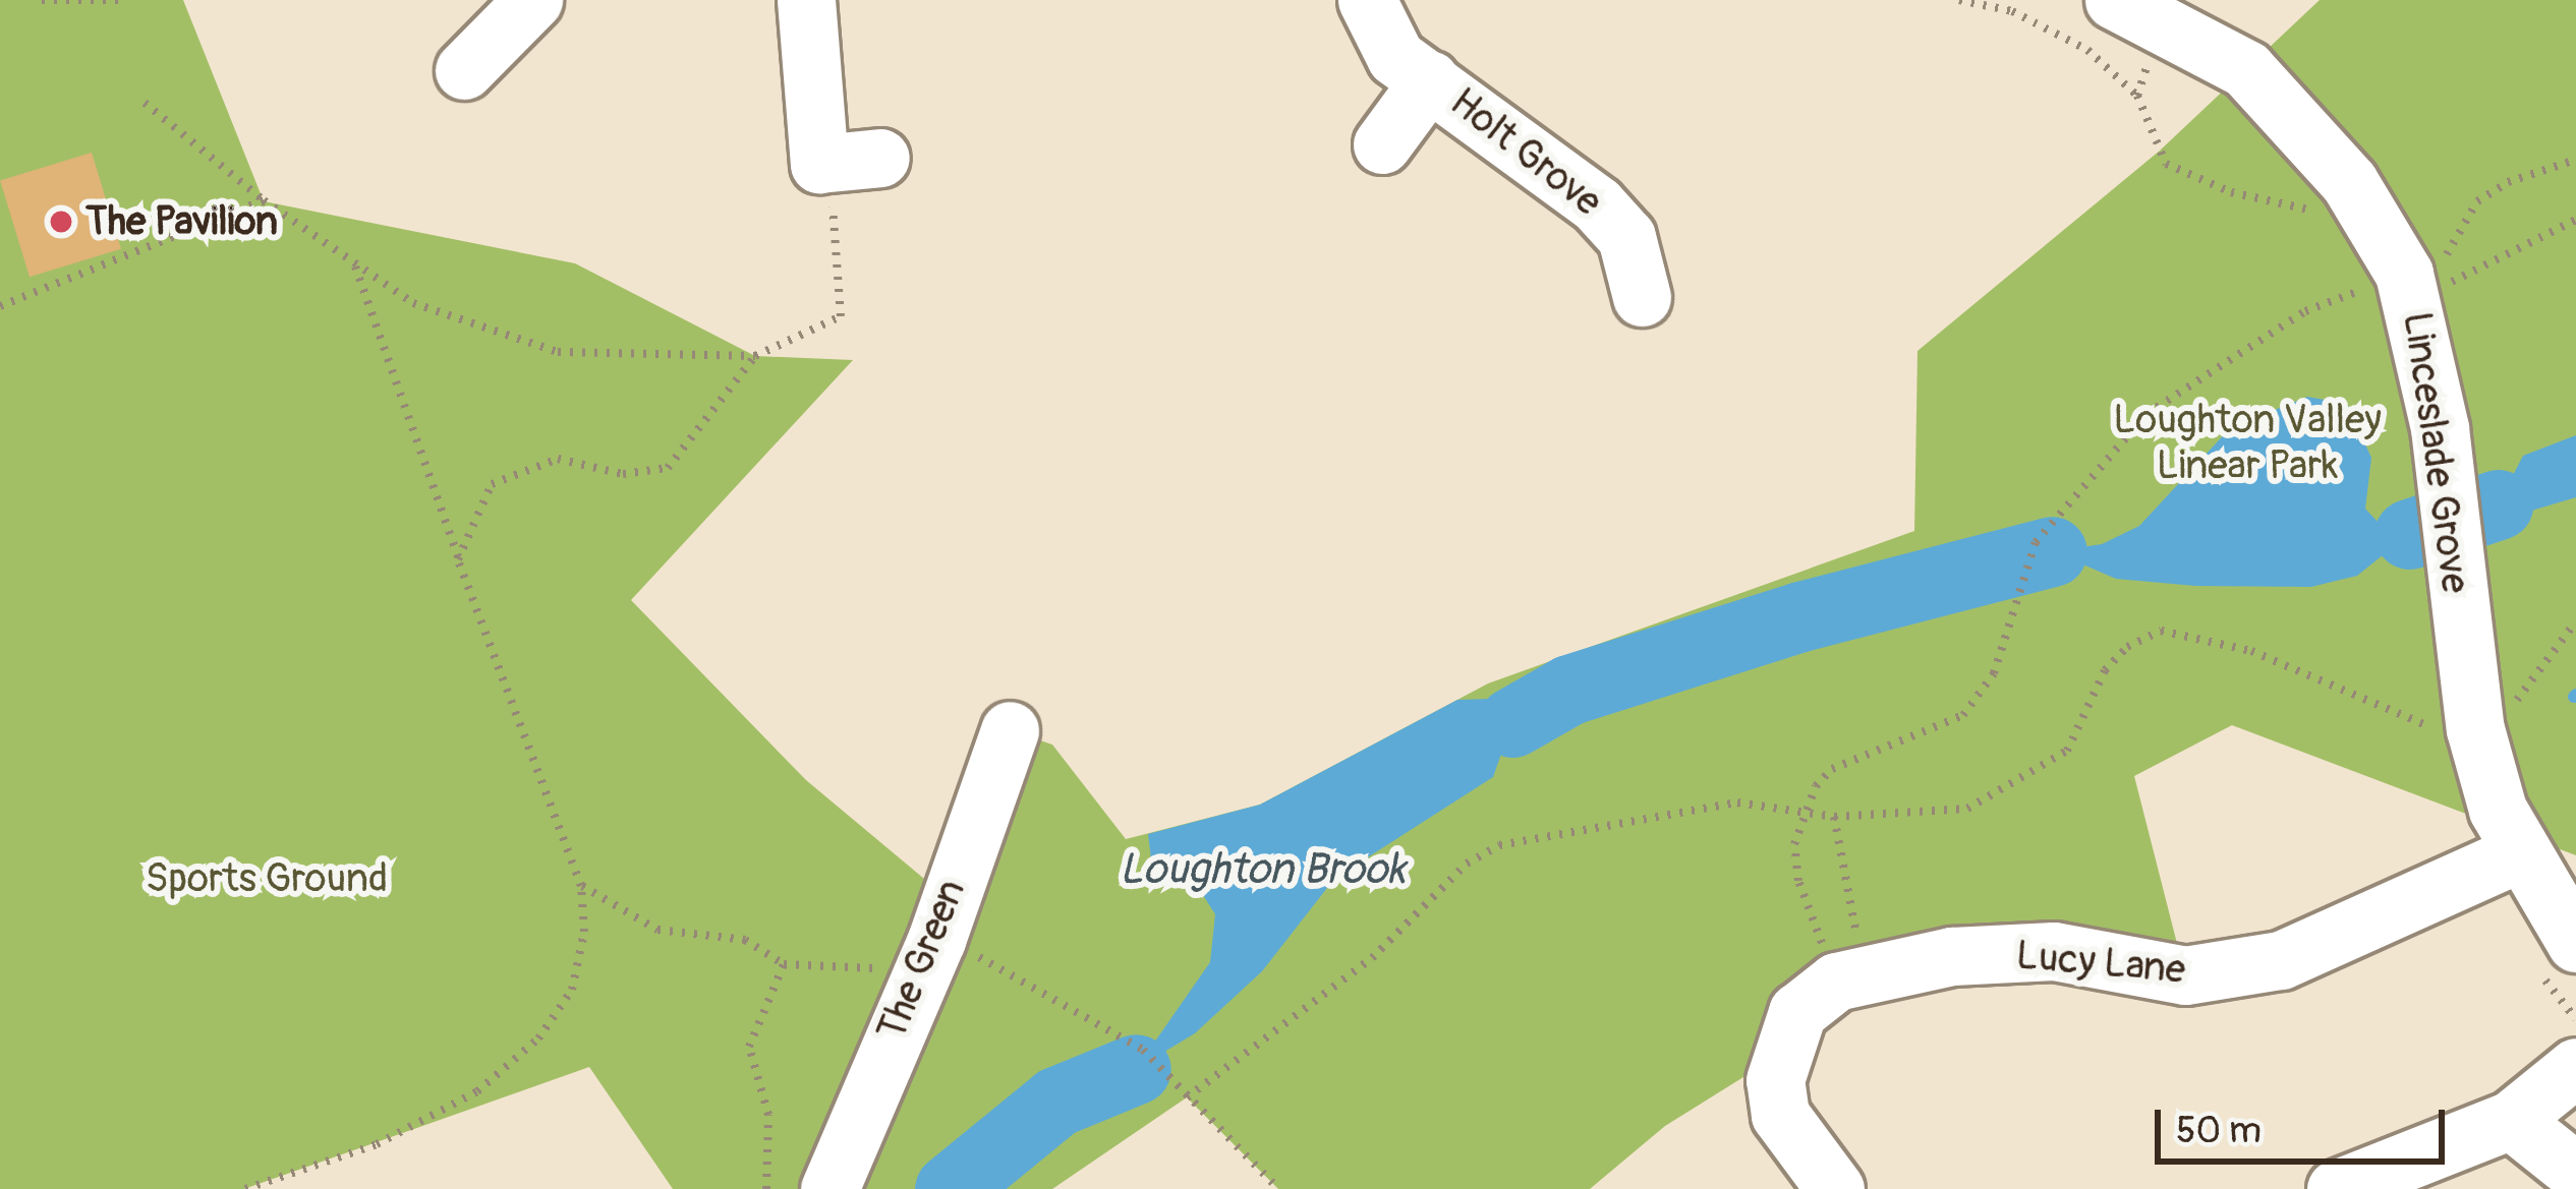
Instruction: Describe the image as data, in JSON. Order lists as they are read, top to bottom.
{
  "streets": {
    "street": [
      "Holt Grove",
      "Linceslade Grove",
      "The Green",
      "Lucy Lane"
    ]
  },
  "crossings": [
    ["Linceslade Grove", "Lucy Lane"]
  ],
  "water": ["Loughton Brook"],
  "parks": ["Loughton Valley Linear Park", "Sports Ground"],
  "places": ["The Pavilion"],
  "scale_bar": "50 m"
}
